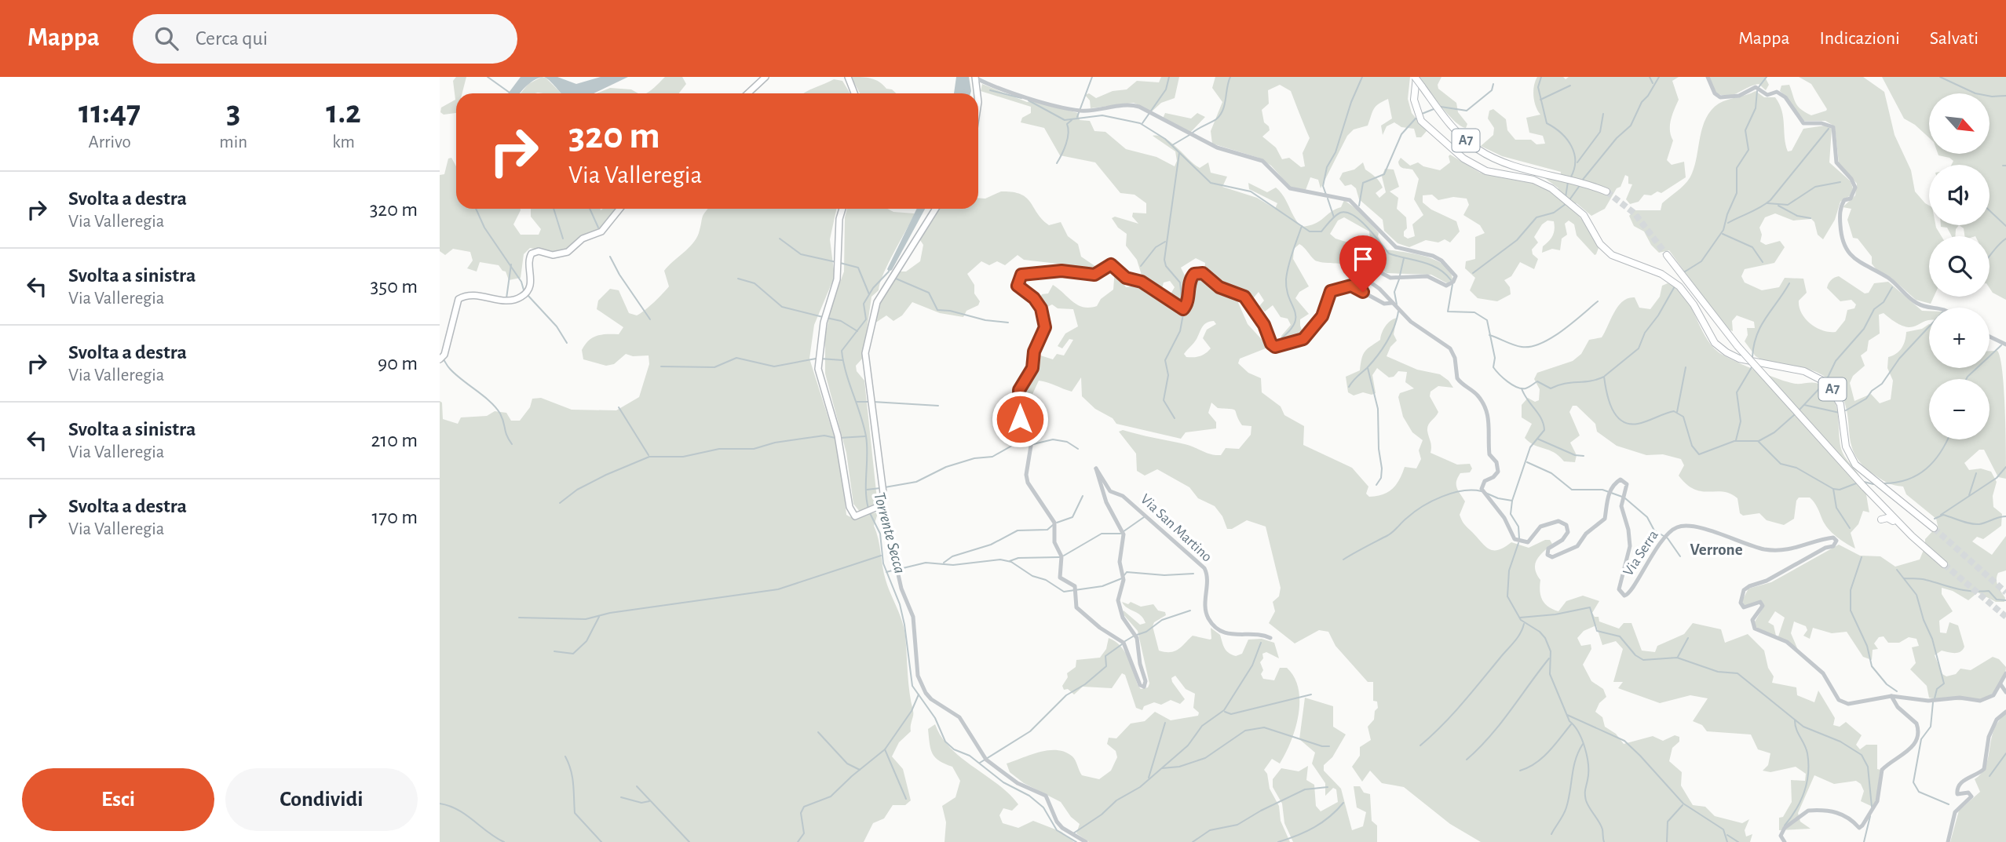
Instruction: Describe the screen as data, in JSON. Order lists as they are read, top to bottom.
{
  "streets": {
    "highway": ["A7"],
    "street": ["Via San Martino", "Via Serra"]
  },
  "crossings": [
    ["Via San Martino", "Via Serra"]
  ],
  "districts": ["Verrone"],
  "water": ["Torrente Secca"],
  "north": "bottom right",
  "page": {
    "header": "Mappa",
    "search": "Cerca qui",
    "nav": ["Mappa", "Indicazioni", "Salvati"],
    "eta": [
      "11:47",
      "Arrivo",
      "3",
      "min",
      "1.2",
      "km"
    ],
    "map_buttons": ["+", "−"],
    "turn": ["320 m", "Via Valleregia"],
    "list": [
      {
        "name": "Svolta a destra",
        "note": "Via Valleregia",
        "value": "320 m"
      },
      {
        "name": "Svolta a sinistra",
        "note": "Via Valleregia",
        "value": "350 m"
      },
      {
        "name": "Svolta a destra",
        "note": "Via Valleregia",
        "value": "90 m"
      },
      {
        "name": "Svolta a sinistra",
        "note": "Via Valleregia",
        "value": "210 m"
      },
      {
        "name": "Svolta a destra",
        "note": "Via Valleregia",
        "value": "170 m"
      }
    ],
    "buttons": ["Esci", "Condividi"]
  }
}
